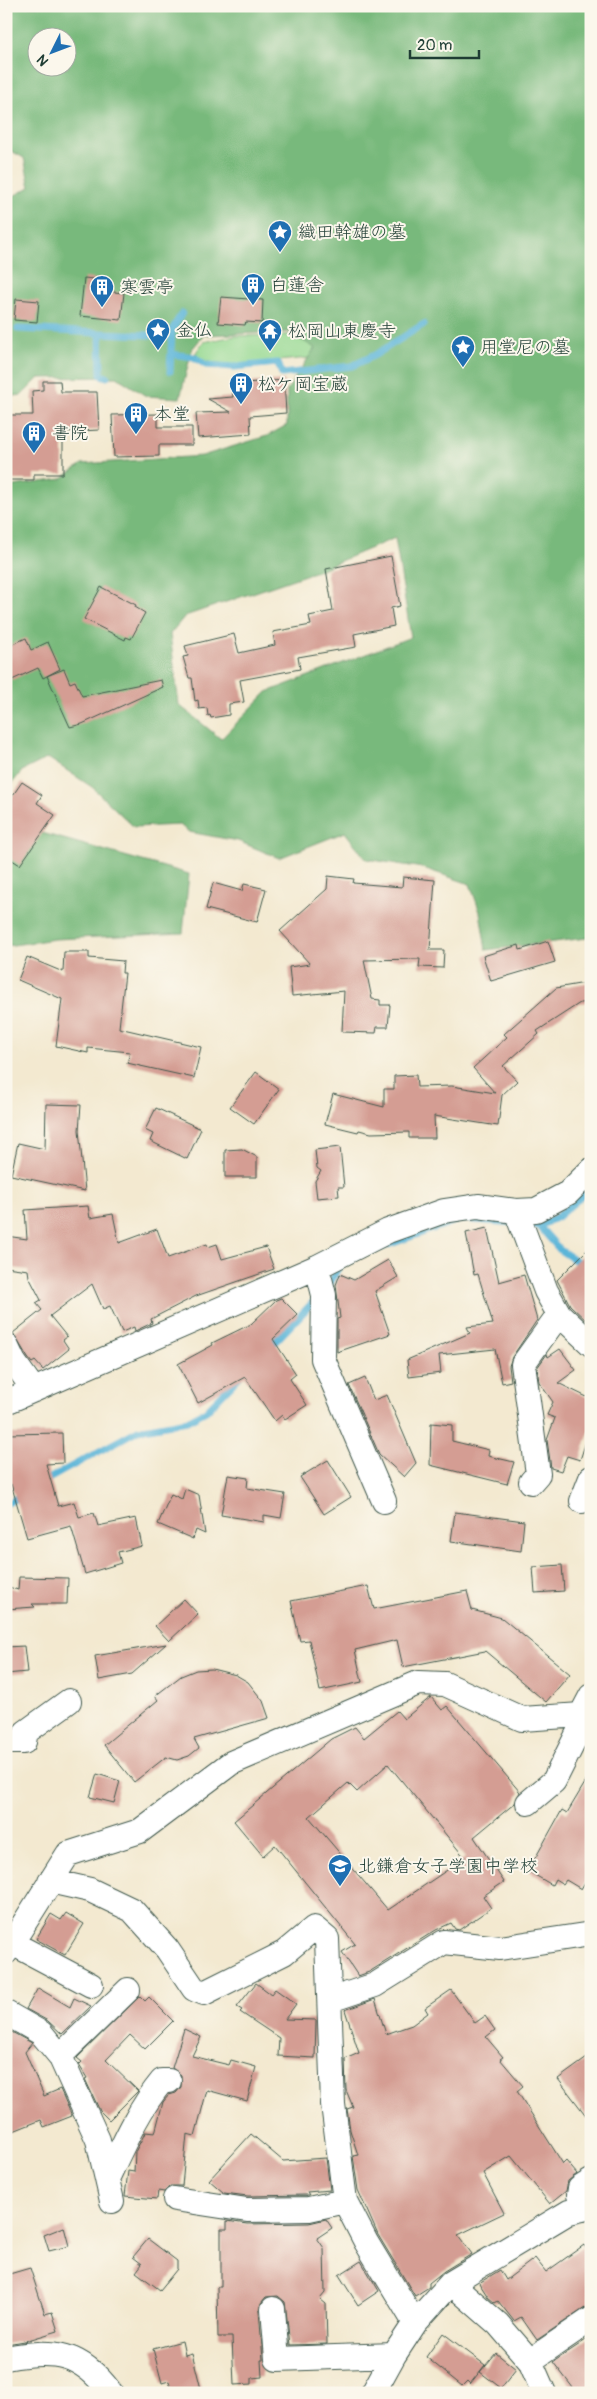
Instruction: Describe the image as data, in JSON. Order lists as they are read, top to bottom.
{
  "places": {
    "place": ["織田幹雄の墓", "金仏", "用堂尼の墓"],
    "building": [
      "白蓮舎",
      "寒雲亭",
      "松ケ岡宝蔵",
      "本堂",
      "書院"
    ],
    "temple": ["松岡山東慶寺"],
    "school or university": ["北鎌倉女子学園中学校"]
  },
  "scale_bar": "20 m",
  "north": "bottom left"
}
